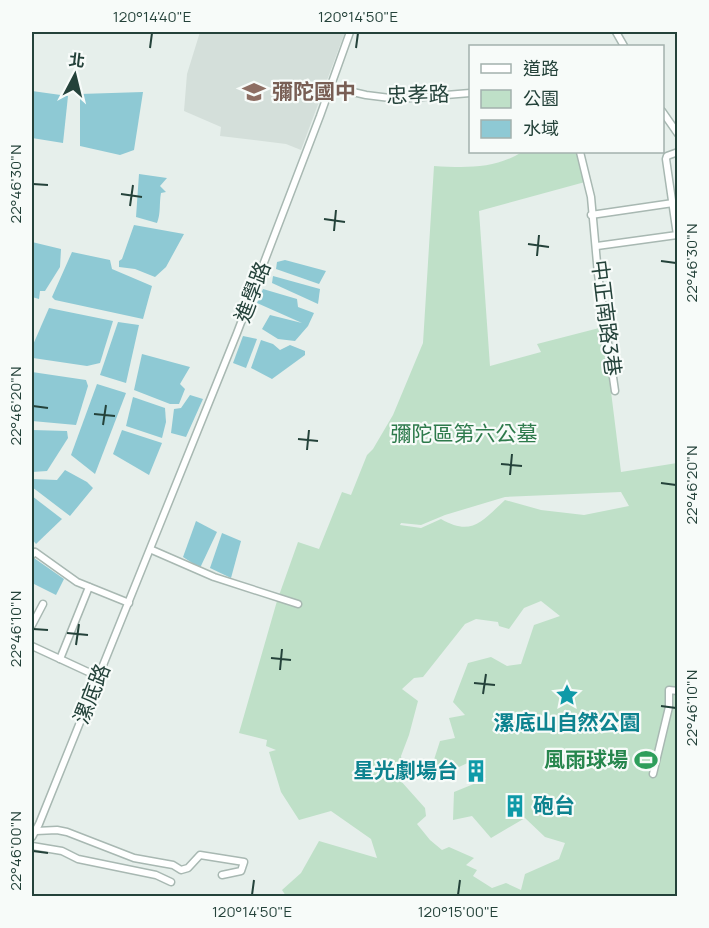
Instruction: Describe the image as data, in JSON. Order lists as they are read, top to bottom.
{
  "streets": {
    "street": [
      "忠孝路",
      "進學路",
      "中正南路3巷",
      "漯底路"
    ]
  },
  "crossings": [
    ["忠孝路", "進學路"],
    ["進學路", "漯底路"]
  ],
  "parks": ["彌陀區第六公墓"],
  "places": {
    "school or university": ["彌陀國中"],
    "place": ["漯底山自然公園"],
    "sports": ["風雨球場"],
    "building": ["星光劇場台", "砲台"]
  },
  "legend": ["道路", "公園", "水域"],
  "north": "top",
  "coordinates": [
    "120°14'40\"E",
    "120°14'50\"E",
    "22°46'30\"N",
    "22°46'20\"N",
    "22°46'10\"N",
    "22°46'00\"N",
    "120°15'00\"E"
  ]
}
